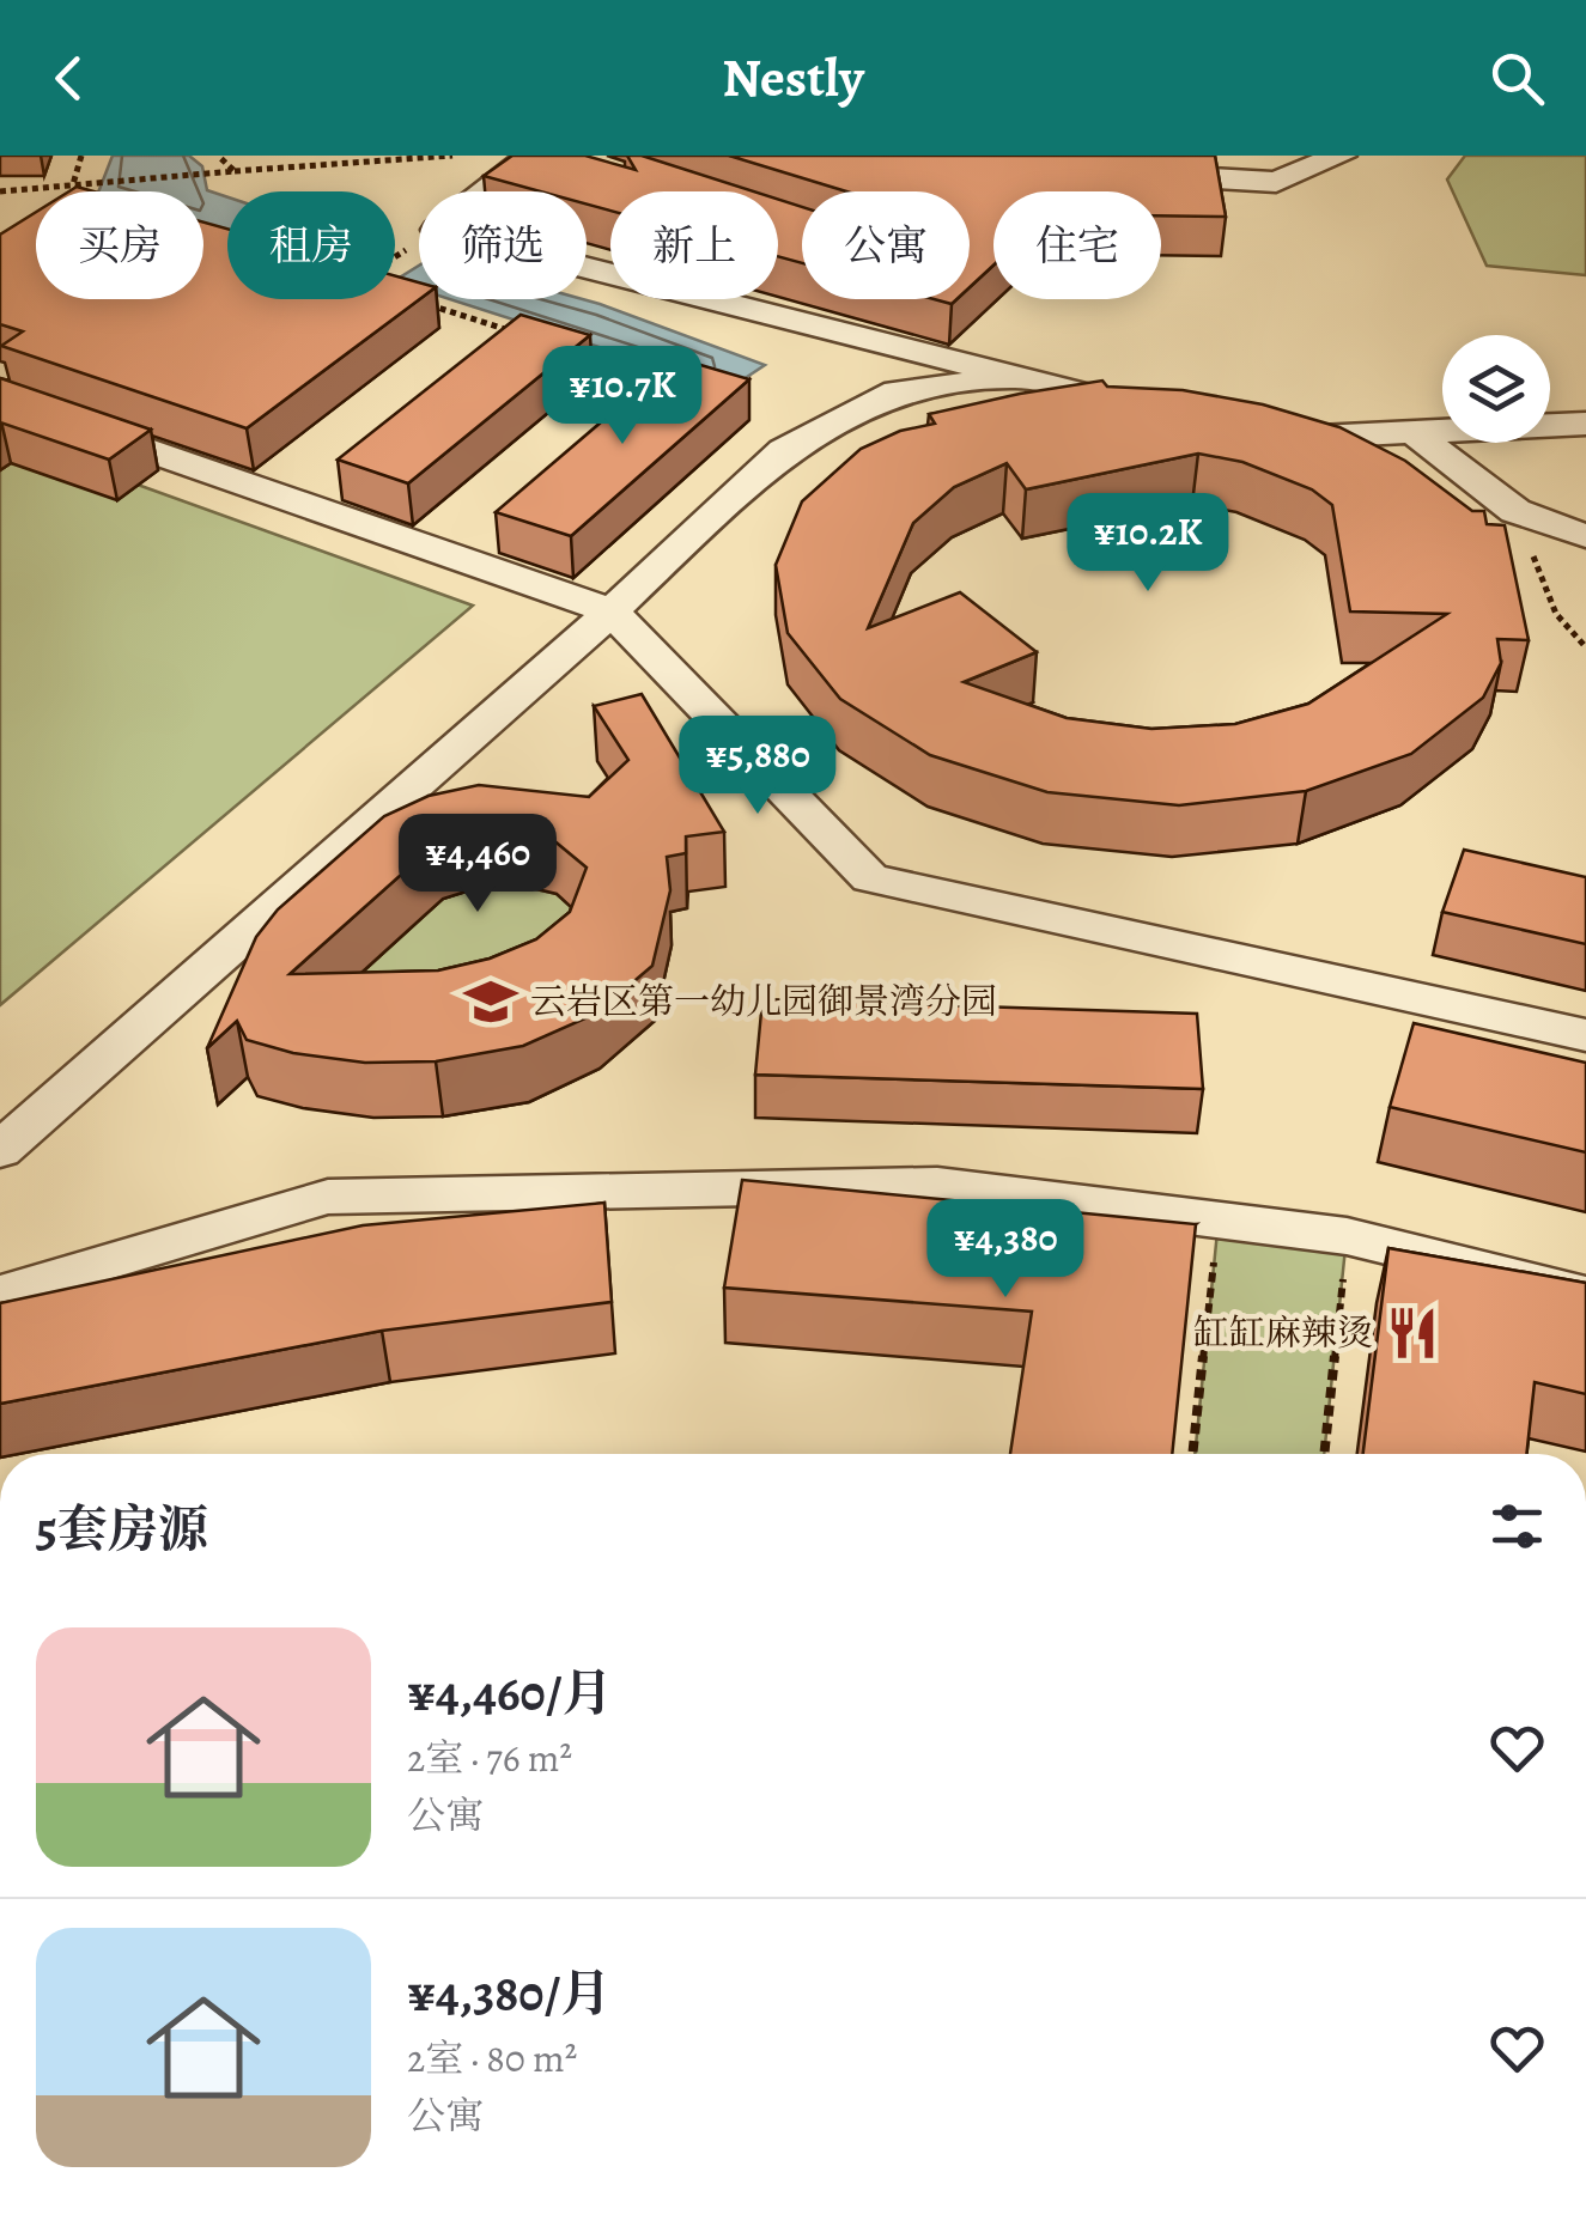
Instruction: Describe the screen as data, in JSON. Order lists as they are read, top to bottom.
{
  "places": {
    "school or university": ["云岩区第一幼儿园御景湾分园"],
    "restaurant": ["缸缸麻辣烫"]
  },
  "page": {
    "header": "Nestly",
    "chip": [
      "买房",
      "租房",
      "筛选",
      "新上",
      "公寓",
      "住宅"
    ],
    "price": [
      "¥10.7K",
      "¥10.2K",
      "¥5,880",
      "¥4,460",
      "¥4,380"
    ],
    "heading": "5套房源",
    "list": [
      {
        "name": "¥4,460/月",
        "note": "2室 · 76 m² · 公寓"
      },
      {
        "name": "¥4,380/月",
        "note": "2室 · 80 m² · 公寓"
      }
    ]
  }
}
